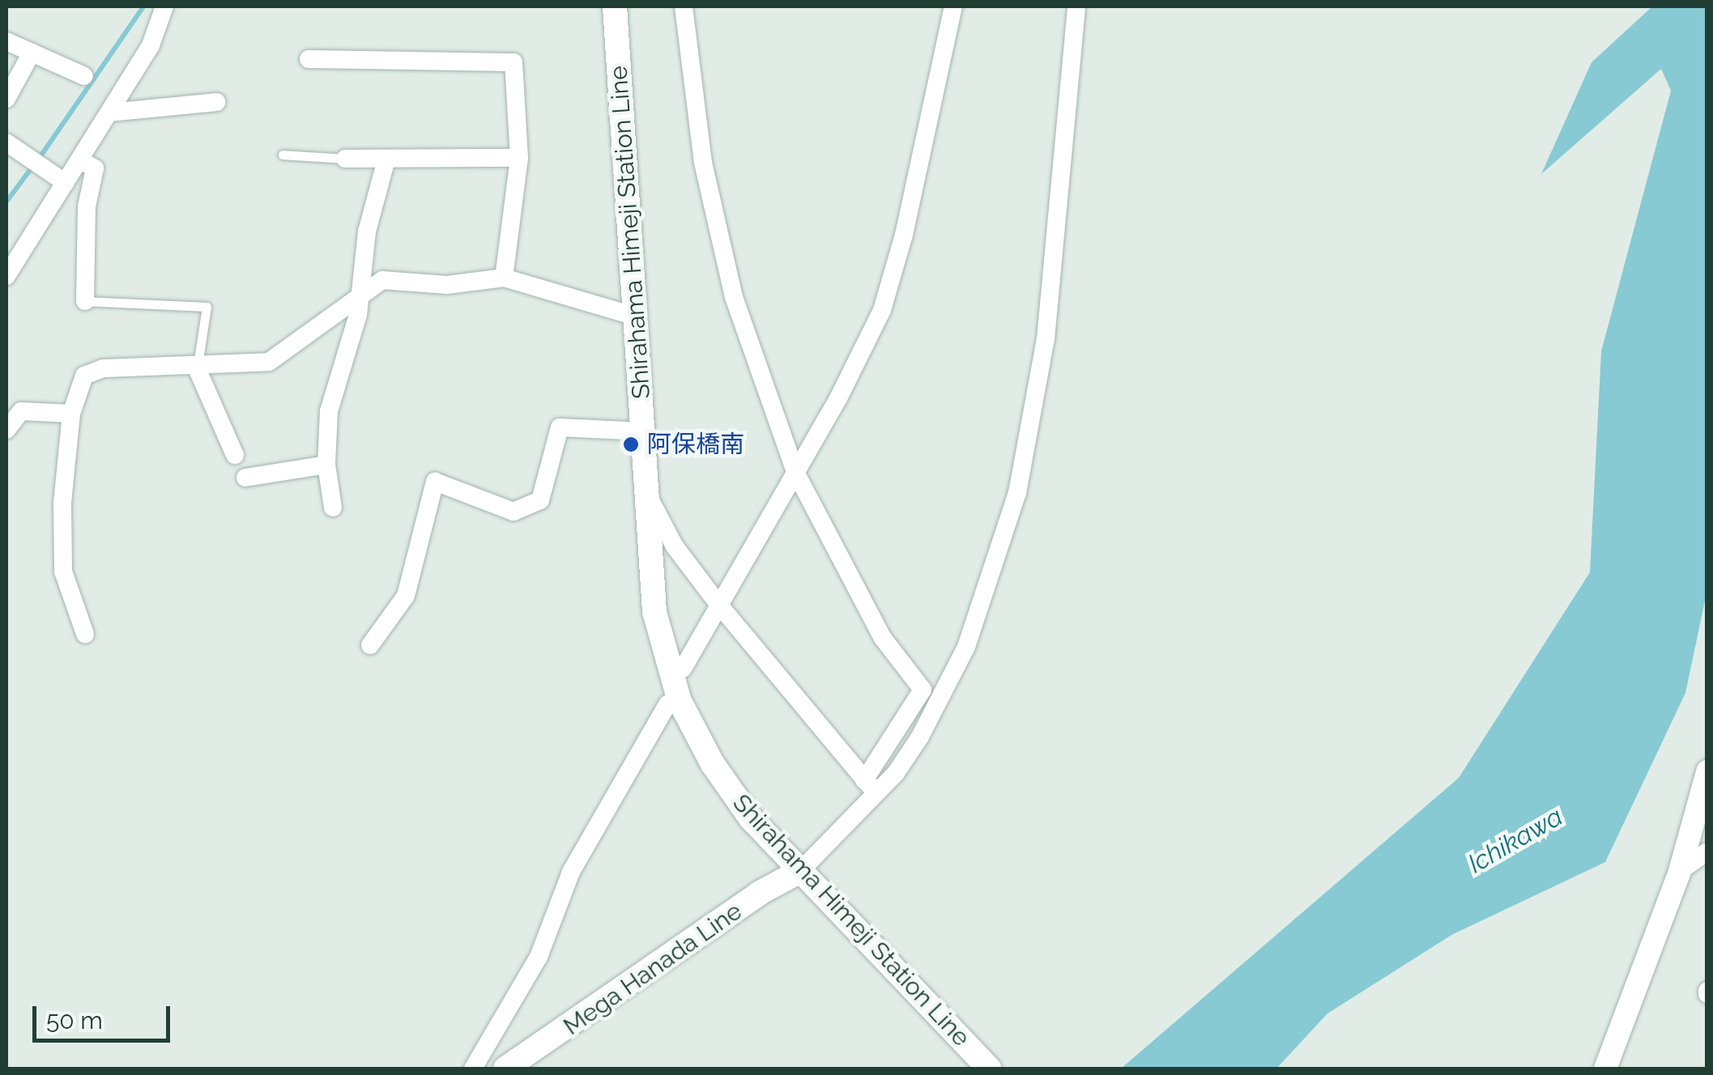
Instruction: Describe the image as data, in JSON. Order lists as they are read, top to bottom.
{
  "streets": {
    "main road": ["Shirahama Himeji Station Line", "Mega Hanada Line"]
  },
  "crossings": [
    ["Shirahama Himeji Station Line", "Mega Hanada Line"]
  ],
  "water": ["Ichikawa"],
  "places": ["阿保橋南"],
  "scale_bar": "50 m"
}
